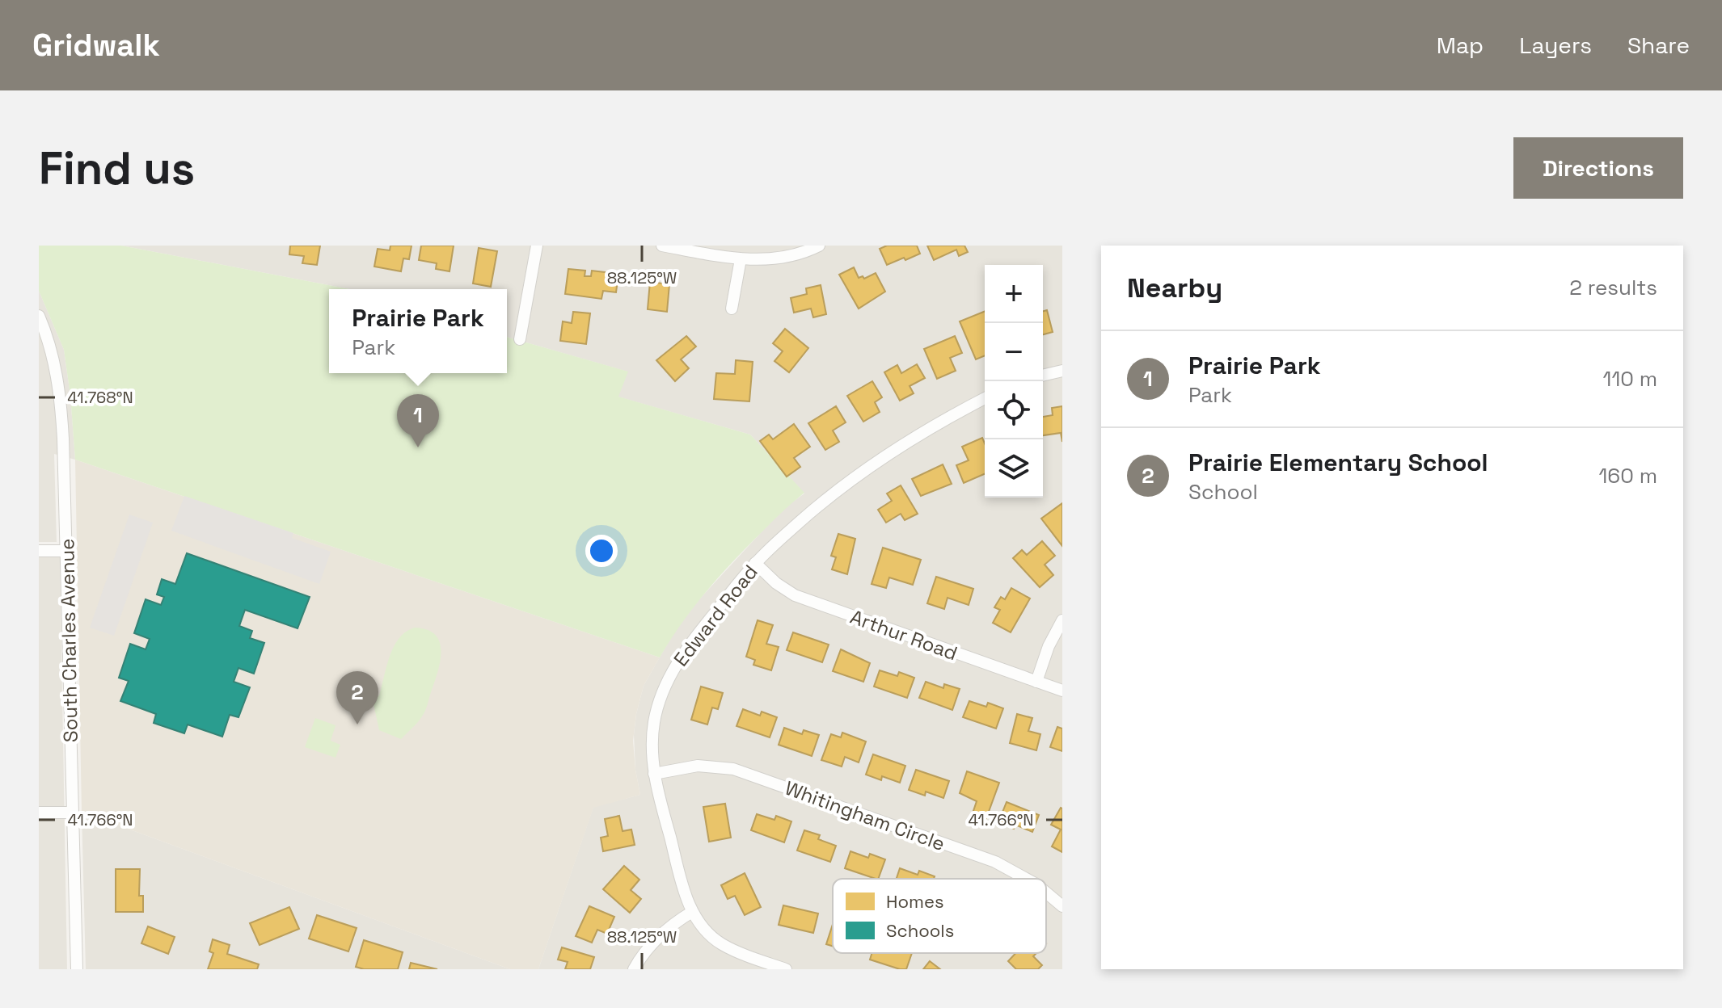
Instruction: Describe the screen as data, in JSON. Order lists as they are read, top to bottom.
{
  "streets": {
    "street": [
      "Edward Road",
      "Arthur Road",
      "South Charles Avenue",
      "Whitingham Circle"
    ]
  },
  "crossings": [
    ["Edward Road", "Arthur Road"],
    ["Edward Road", "Whitingham Circle"]
  ],
  "legend": ["Homes", "Schools"],
  "page": {
    "header": "Gridwalk",
    "nav": ["Map", "Layers", "Share"],
    "buttons": "Directions",
    "title": "Find us",
    "heading": ["Nearby", "2 results"],
    "map_buttons": ["+", "−"],
    "popup": ["Prairie Park", "Park"],
    "list": [
      {
        "mark": "1",
        "name": "Prairie Park",
        "note": "Park",
        "value": "110 m"
      },
      {
        "mark": "2",
        "name": "Prairie Elementary School",
        "note": "School",
        "value": "160 m"
      }
    ],
    "pins": ["1", "2"]
  },
  "coordinates": ["88.125°W", "41.768°N", "41.766°N"]
}
